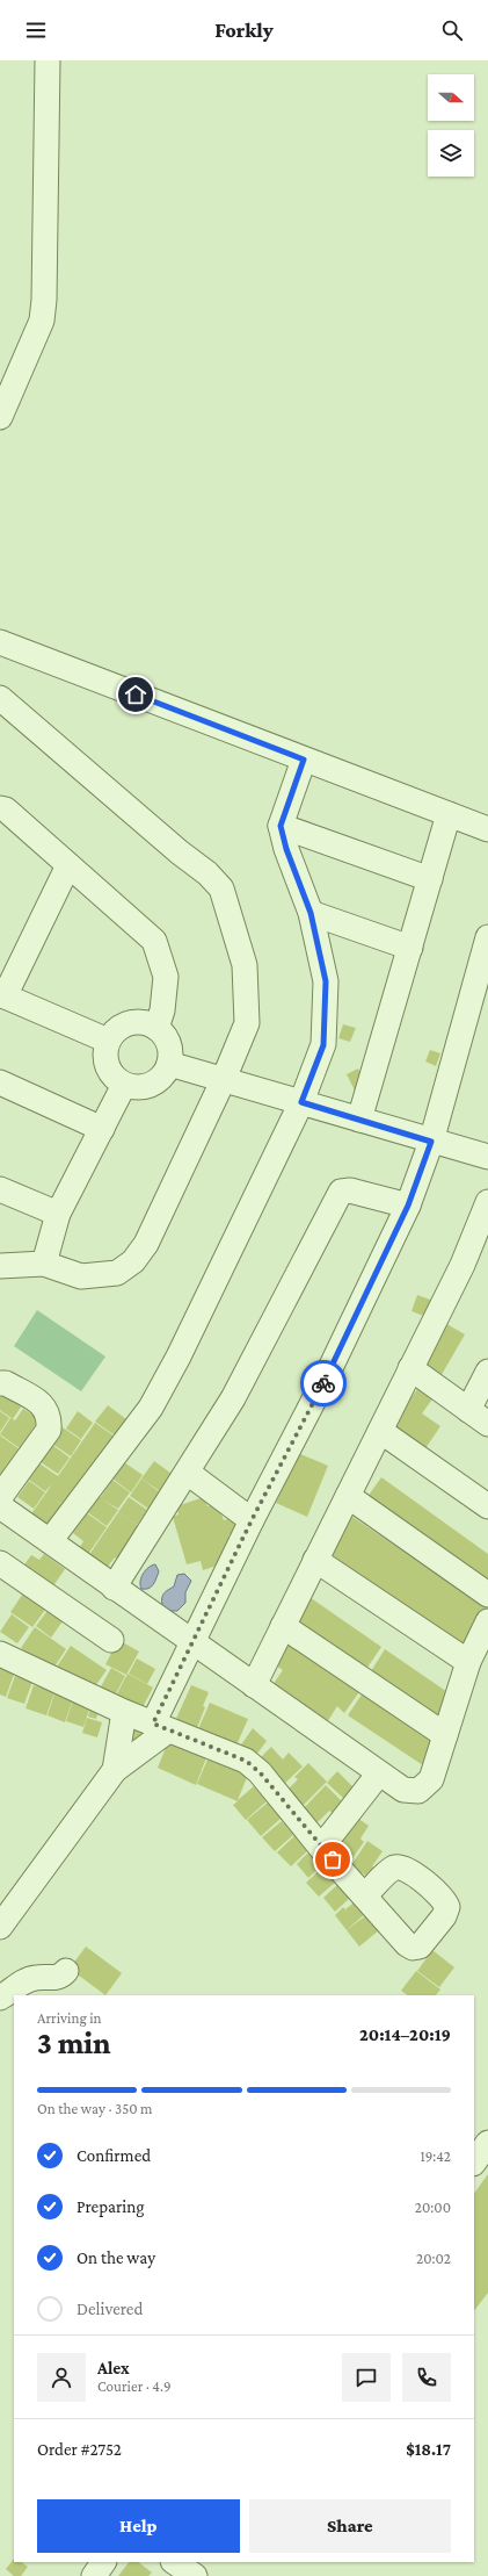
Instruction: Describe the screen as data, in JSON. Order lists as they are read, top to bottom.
{
  "north": "right",
  "page": {
    "header": "Forkly",
    "heading": ["3 min", "Arriving in", "20:14–20:19"],
    "panel": [
      "Alex",
      "Courier · 4.9",
      "Order #2752",
      "$18.17"
    ],
    "bar": "On the way · 350 m",
    "list": [
      ["Confirmed", "19:42"],
      ["Preparing", "20:00"],
      ["On the way", "20:02"],
      "Delivered"
    ],
    "buttons": ["Help", "Share"]
  }
}
